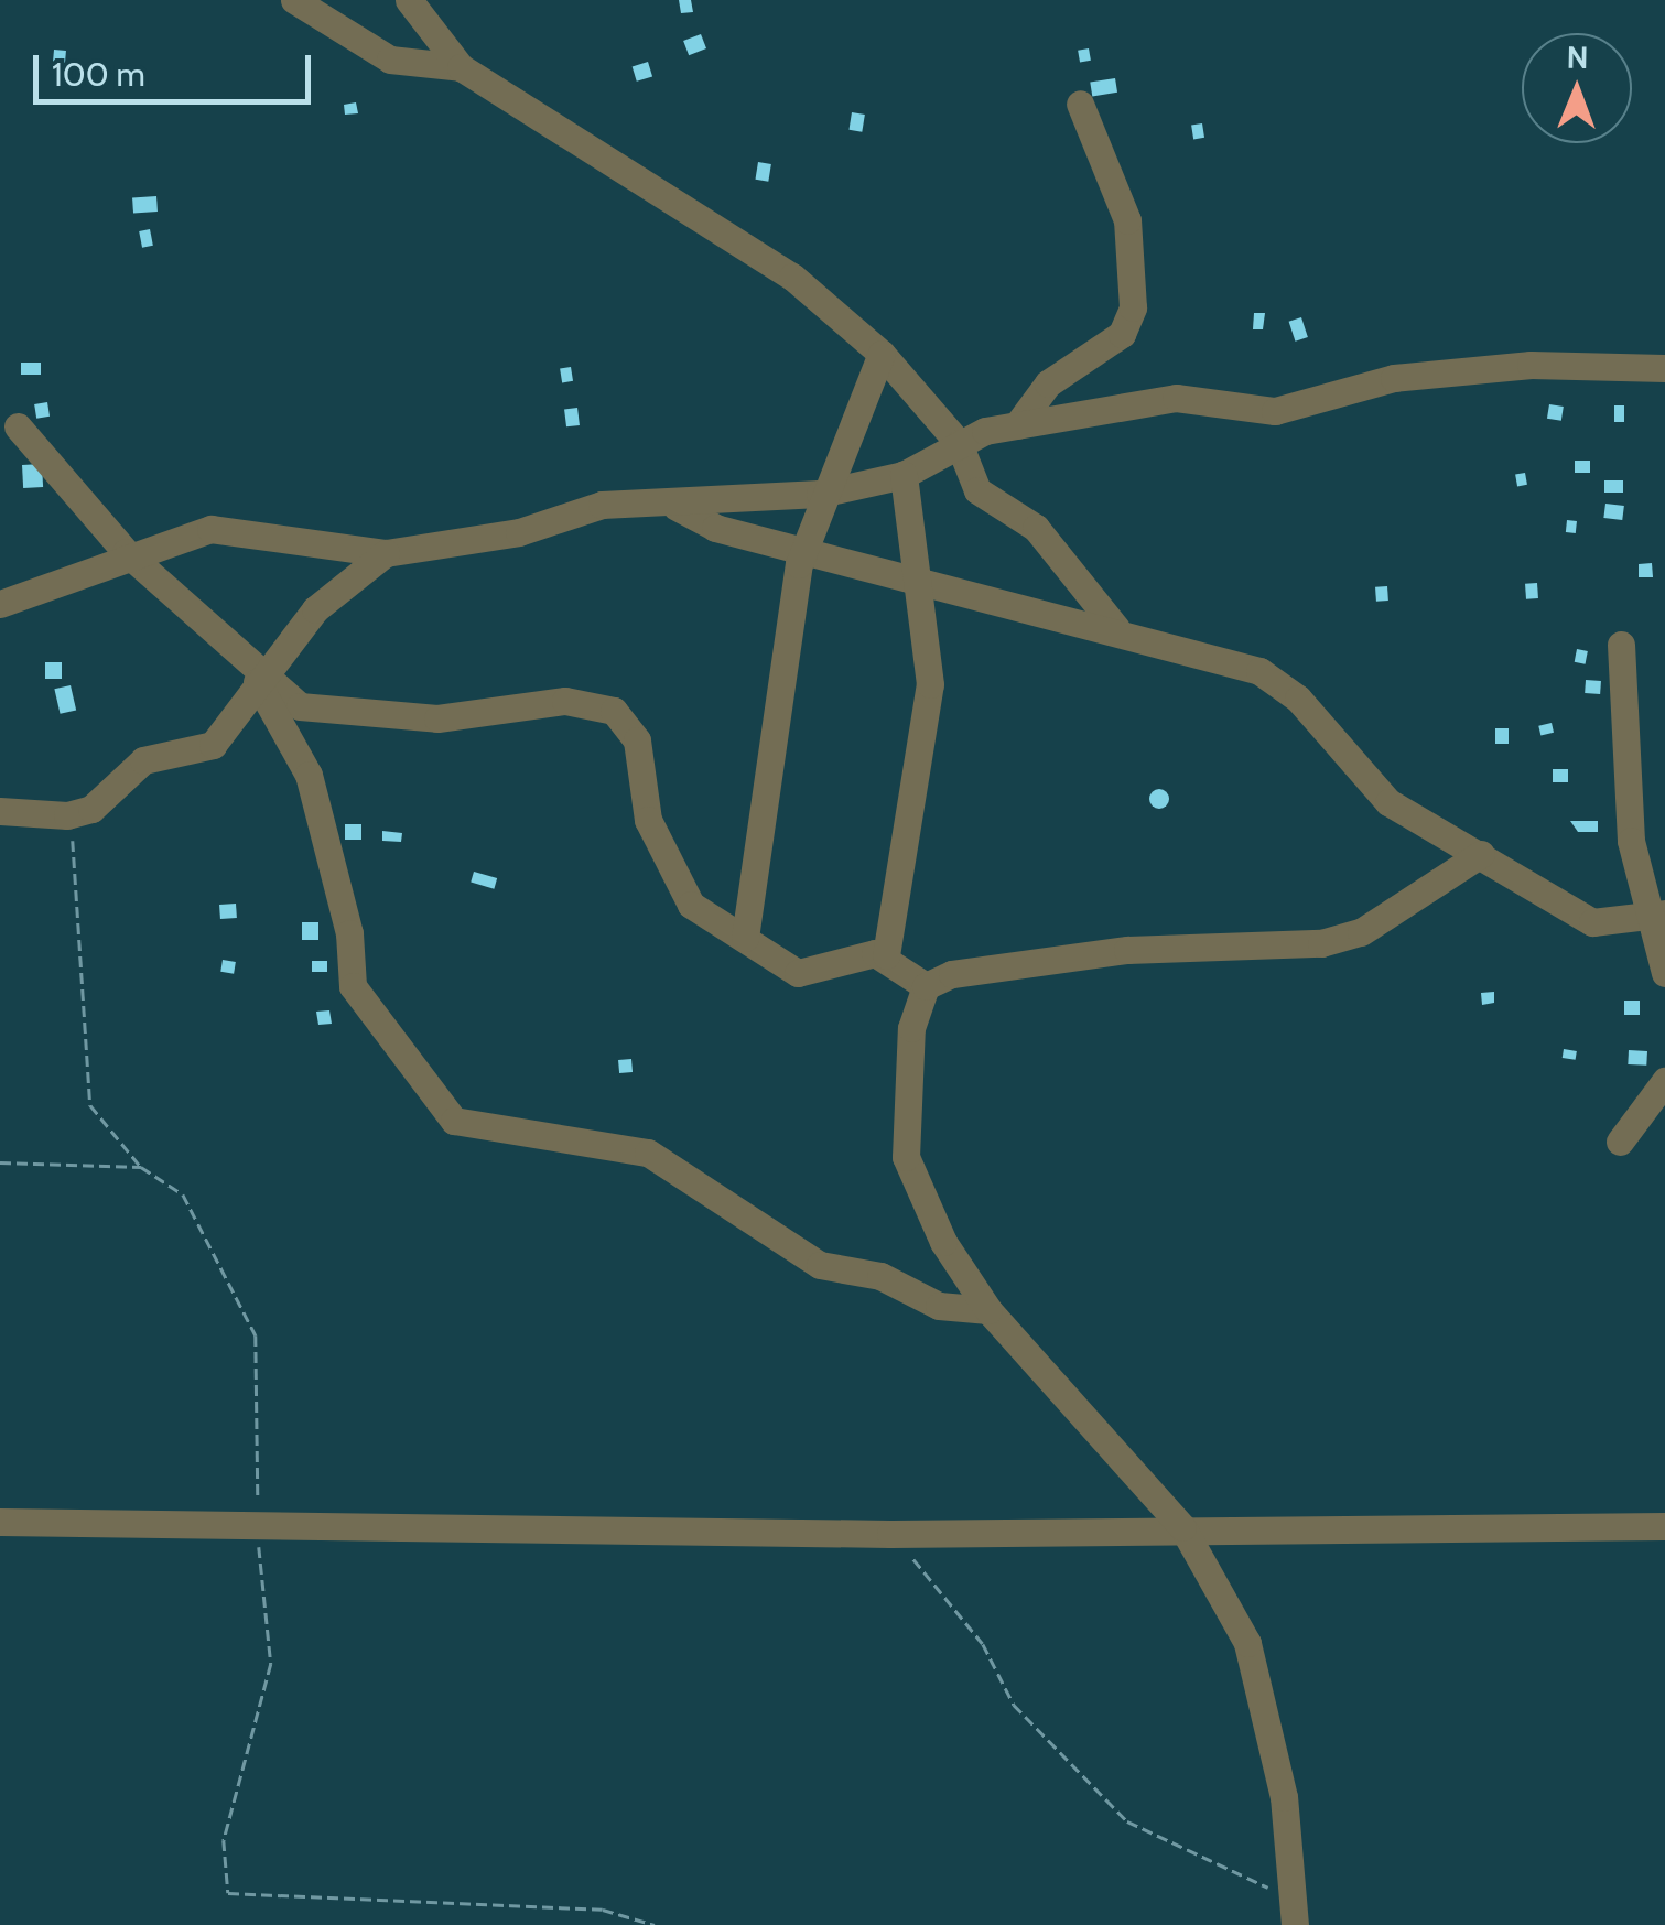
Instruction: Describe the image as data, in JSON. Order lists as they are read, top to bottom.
{
  "scale_bar": "100 m",
  "north": "top"
}
